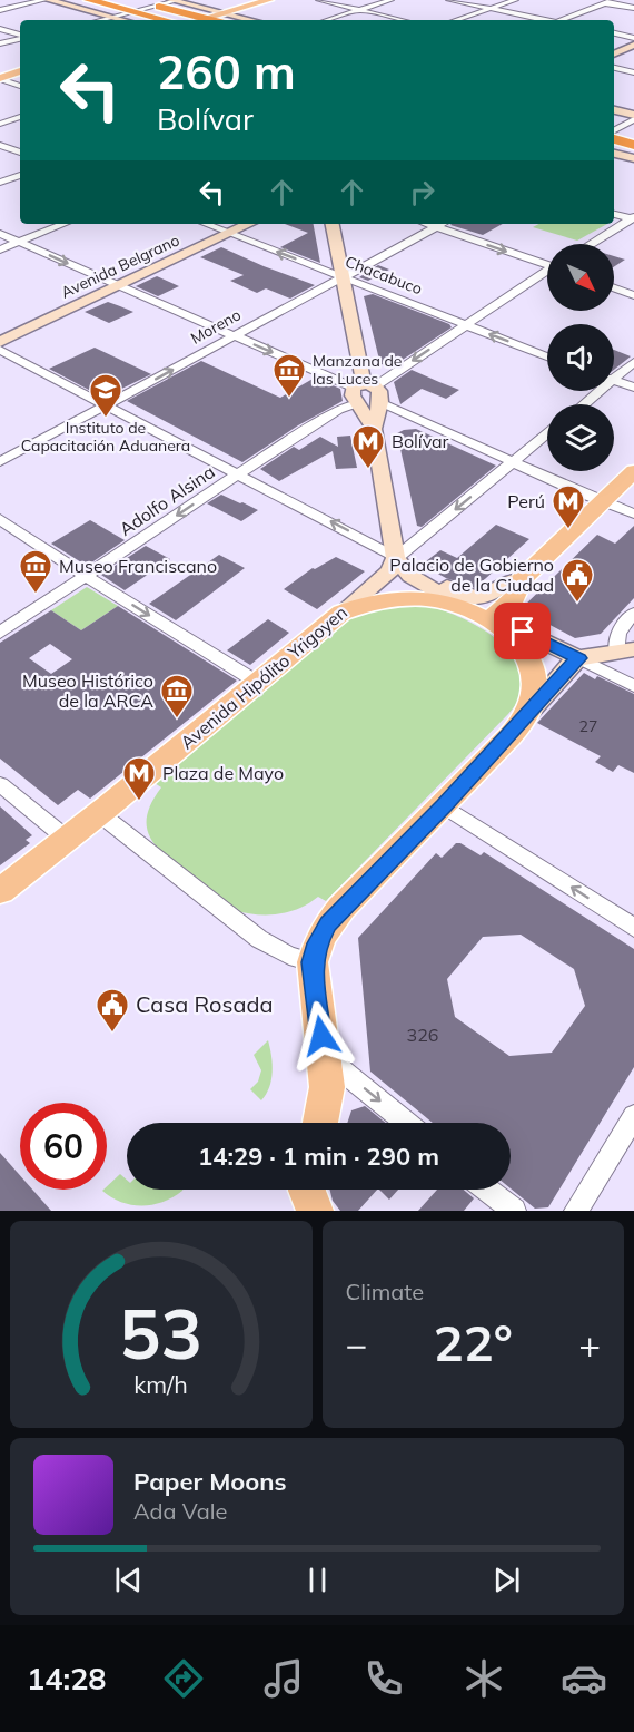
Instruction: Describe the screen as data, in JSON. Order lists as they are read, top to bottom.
{
  "streets": {
    "main road": ["Avenida Belgrano", "Avenida Hipólito Yrigoyen"],
    "street": ["Chacabuco", "Moreno", "Adolfo Alsina"]
  },
  "crossings": [
    ["Avenida Belgrano", "Chacabuco"],
    ["Chacabuco", "Moreno"],
    ["Chacabuco", "Adolfo Alsina"]
  ],
  "one_way": ["Adolfo Alsina"],
  "places": {
    "museum": ["Manzana de las Luces", "Museo Franciscano", "Museo Histórico de la ARCA"],
    "school or university": ["Instituto de Capacitación Aduanera"],
    "metro station": ["Bolívar", "Perú", "Plaza de Mayo"],
    "public building": ["Palacio de Gobierno de la Ciudad", "Casa Rosada"]
  },
  "house_numbers": ["27", "326"],
  "north": "bottom right",
  "page": {
    "turn": ["260 m", "Bolívar"],
    "limit": "60",
    "trip": "14:29 · 1 min · 290 m",
    "tile": "Climate",
    "heat": ["−", "22°", "+"],
    "song": ["Paper Moons", "Ada Vale"],
    "tabs": "14:28",
    "gauge": ["53", "km/h"]
  }
}
